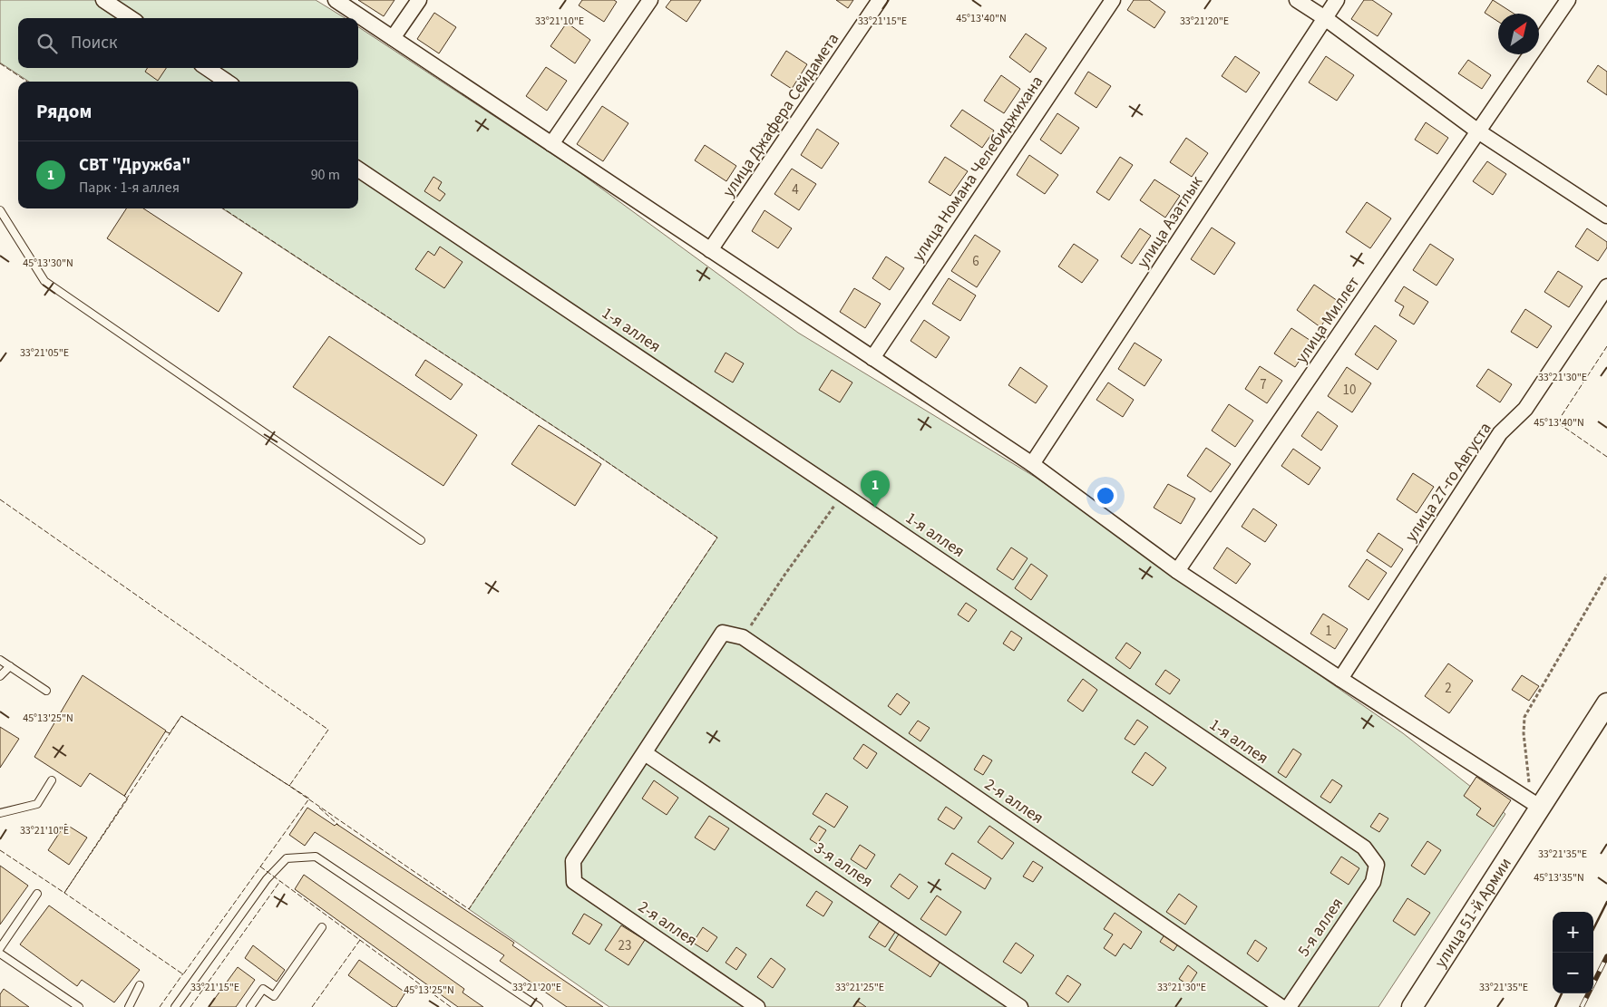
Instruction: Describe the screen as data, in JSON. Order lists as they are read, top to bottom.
{
  "streets": {
    "main road": ["улица 51-й Армии"],
    "street": [
      "улица Джафера Сейдамета",
      "улица Номана Челебиджихана",
      "улица Азатлык",
      "улица Миллет",
      "1-я аллея",
      "улица 27-го Августа",
      "2-я аллея",
      "3-я аллея",
      "5-я аллея"
    ]
  },
  "crossings": [
    ["1-я аллея", "5-я аллея"],
    ["2-я аллея", "3-я аллея"]
  ],
  "house_numbers": [
    "4",
    "6",
    "7",
    "10",
    "1",
    "2",
    "23"
  ],
  "north": "top right",
  "page": {
    "search": "Поиск",
    "heading": "Рядом",
    "list": [
      {
        "mark": "1",
        "name": "СВТ \"Дружба\"",
        "note": "Парк · 1-я аллея",
        "value": "90 m"
      }
    ],
    "pins": "1",
    "map_buttons": ["+", "−"]
  },
  "coordinates": [
    "45°13'40\"N",
    "33°21'10\"E",
    "33°21'15\"E",
    "33°21'20\"E",
    "45°13'30\"N",
    "33°21'05\"E",
    "33°21'30\"E",
    "45°13'25\"N",
    "33°21'35\"E",
    "45°13'35\"N",
    "33°21'25\"E"
  ]
}
